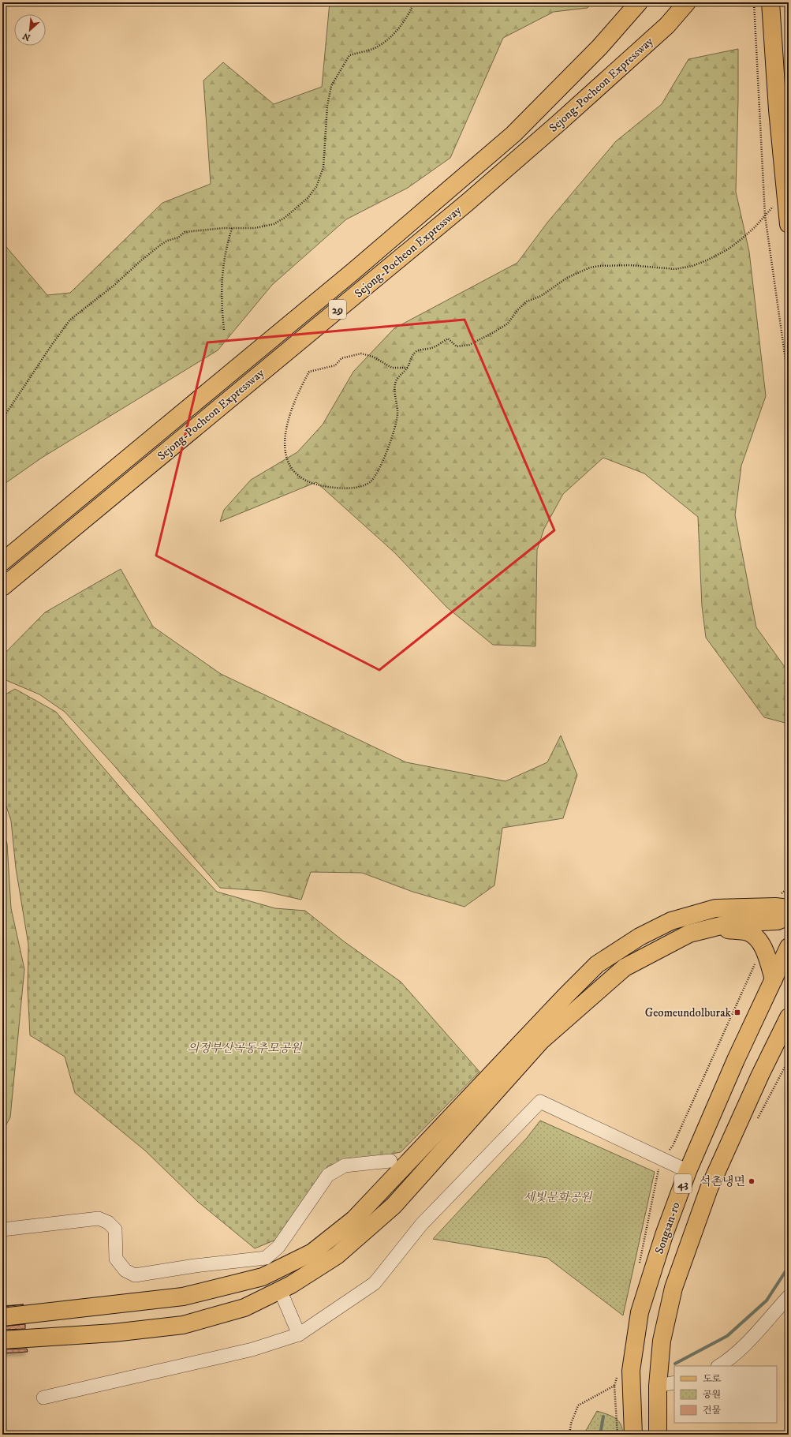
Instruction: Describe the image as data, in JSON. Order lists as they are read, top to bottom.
{
  "streets": {
    "main road": [
      "Sejong-Pocheon Expressway",
      "29",
      "43",
      "Songsan-ro"
    ]
  },
  "parks": ["의정부산곡동추모공원", "세빛문화공원"],
  "places": {
    "transit": ["Geomeundolburak"],
    "other": ["석촌냉면"]
  },
  "legend": ["도로", "공원", "건물"],
  "north": "bottom left"
}
